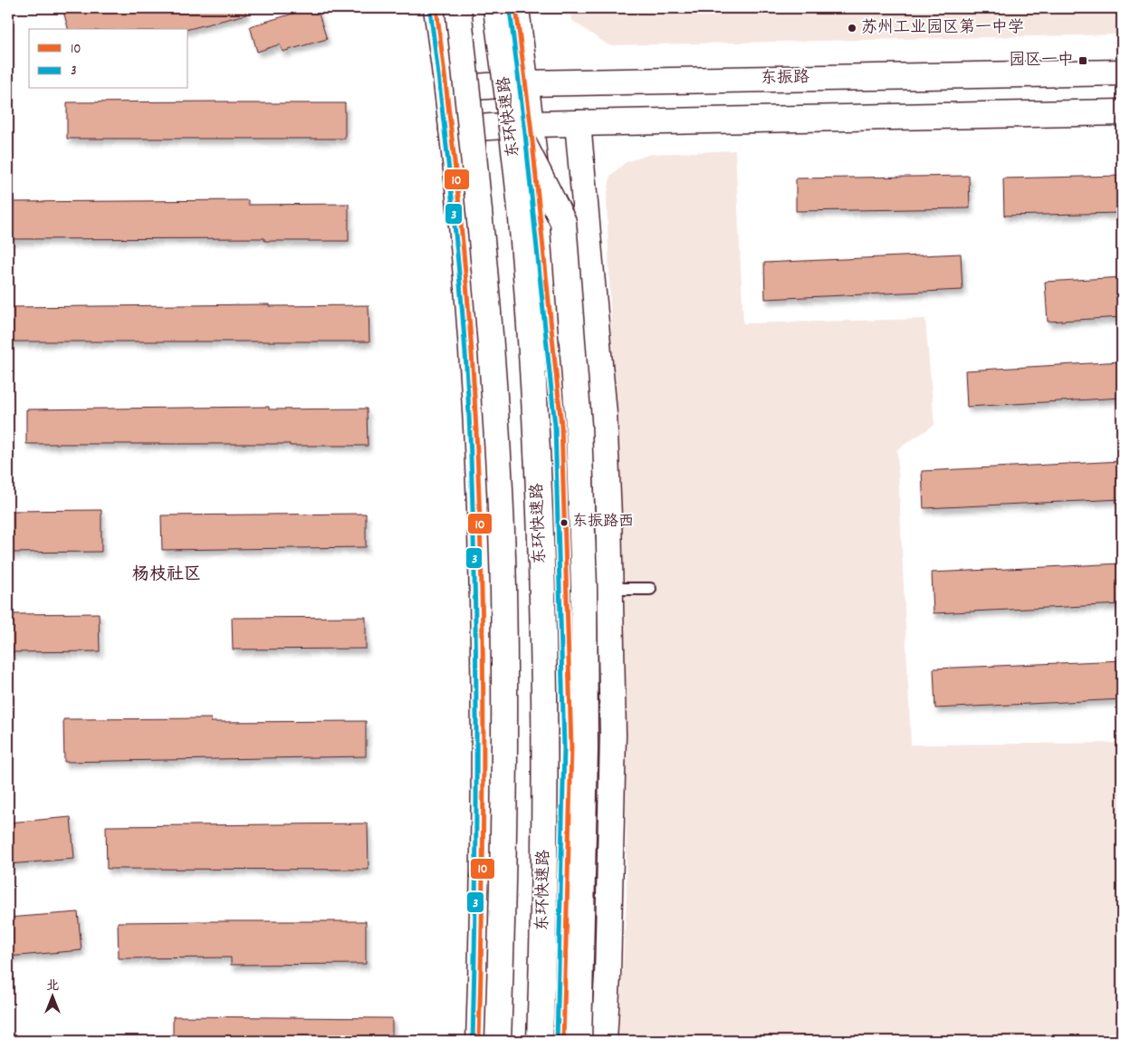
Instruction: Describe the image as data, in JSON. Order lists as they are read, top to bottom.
{
  "streets": {
    "main road": ["东振路", "东环快速路"]
  },
  "districts": ["杨枝社区"],
  "places": {
    "other": ["苏州工业园区第一中学", "东振路西"],
    "transit": ["园区一中"]
  },
  "lines": ["transit line 10", "transit line 3"],
  "legend": ["10", "3"],
  "north": "top"
}
